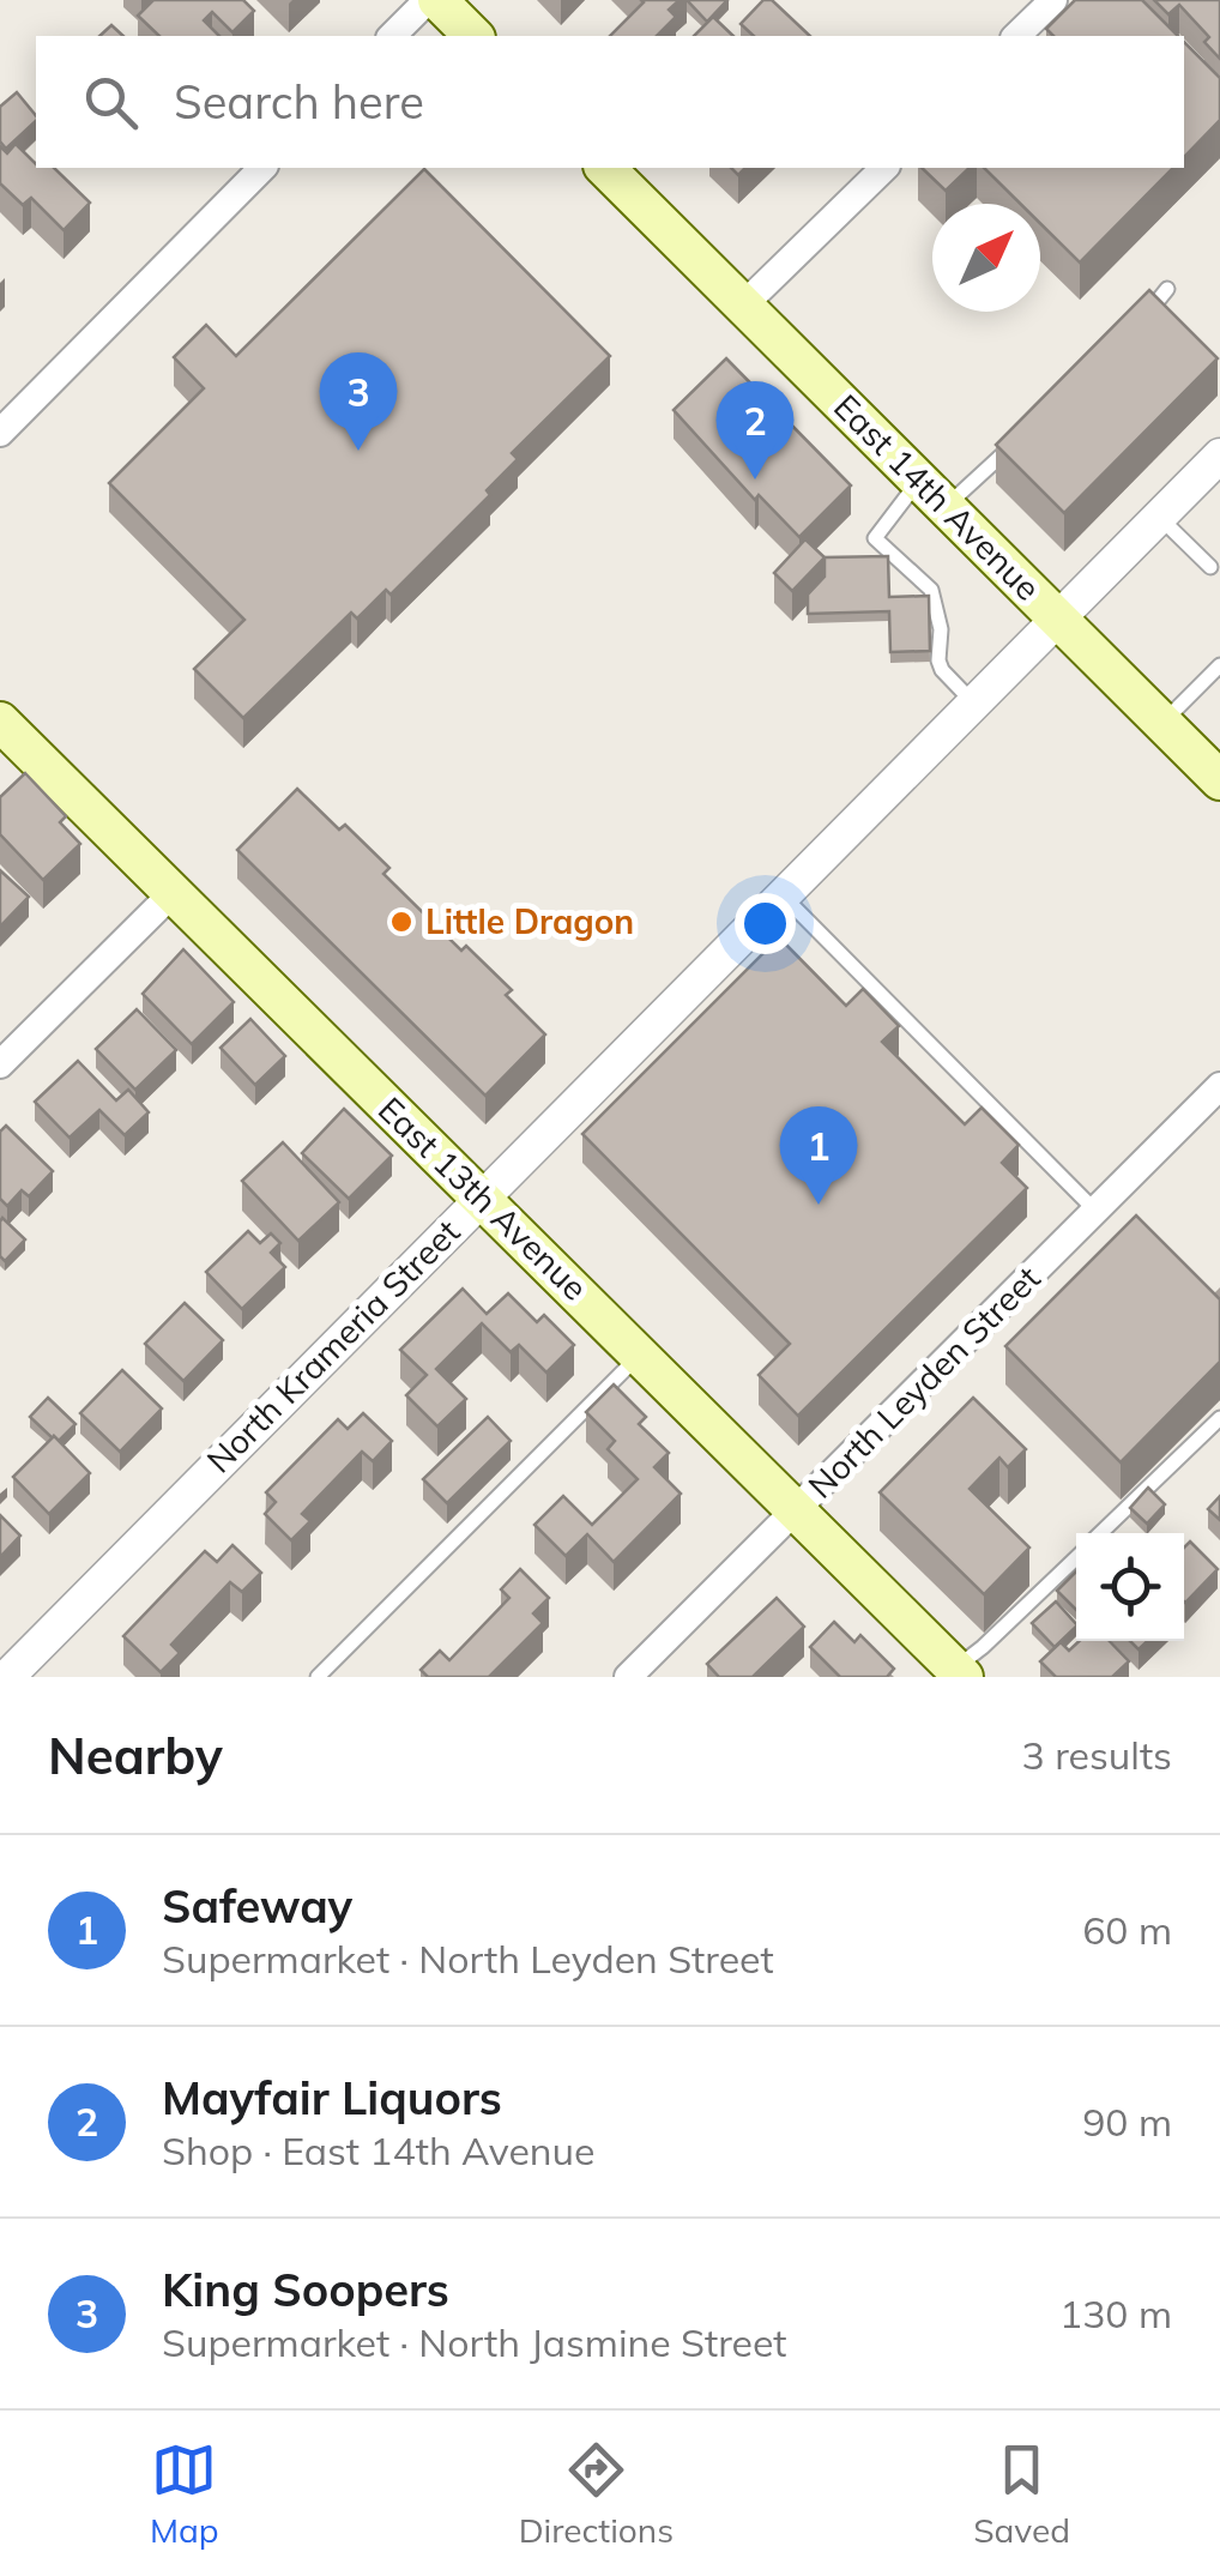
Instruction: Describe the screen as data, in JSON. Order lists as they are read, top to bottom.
{
  "streets": {
    "main road": ["East 14th Avenue", "East 13th Avenue"],
    "street": ["North Krameria Street", "North Leyden Street"]
  },
  "crossings": [
    ["East 14th Avenue", "North Krameria Street"],
    ["East 13th Avenue", "North Krameria Street"],
    ["East 13th Avenue", "North Leyden Street"]
  ],
  "places": ["Little Dragon"],
  "north": "top right",
  "page": {
    "search": "Search here",
    "pins": ["3", "2", "1"],
    "heading": ["Nearby", "3 results"],
    "list": [
      {
        "mark": "1",
        "name": "Safeway",
        "note": "Supermarket · North Leyden Street",
        "value": "60 m"
      },
      {
        "mark": "2",
        "name": "Mayfair Liquors",
        "note": "Shop · East 14th Avenue",
        "value": "90 m"
      },
      {
        "mark": "3",
        "name": "King Soopers",
        "note": "Supermarket · North Jasmine Street",
        "value": "130 m"
      }
    ],
    "nav": ["Map", "Directions", "Saved"]
  }
}
